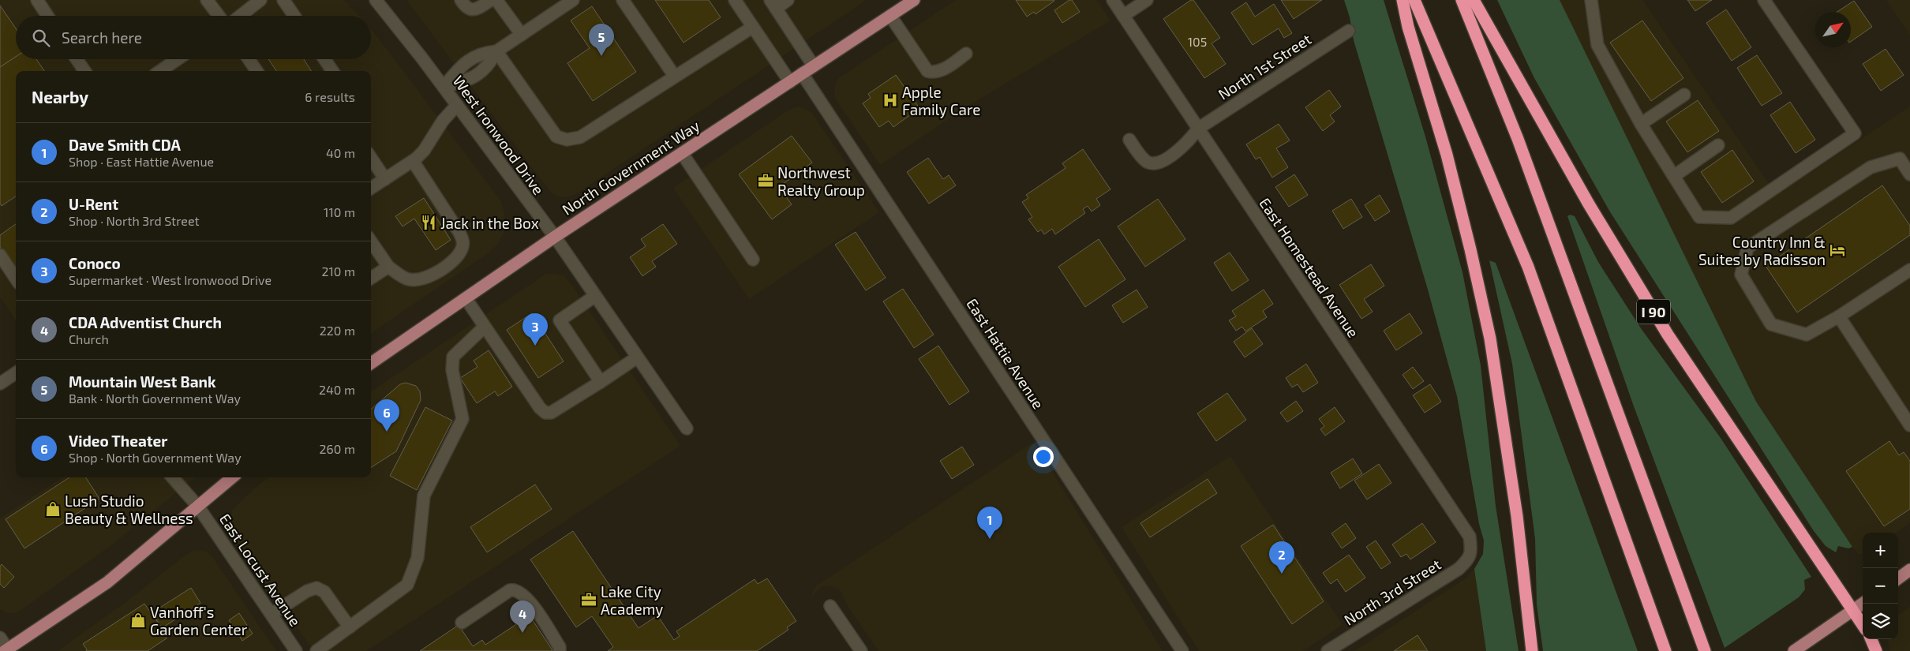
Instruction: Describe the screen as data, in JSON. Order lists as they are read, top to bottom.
{
  "streets": {
    "highway": ["I 90"],
    "main road": ["North Government Way"],
    "street": [
      "North 1st Street",
      "West Ironwood Drive",
      "East Homestead Avenue",
      "East Hattie Avenue",
      "East Locust Avenue",
      "North 3rd Street"
    ]
  },
  "crossings": [
    ["North 1st Street", "East Homestead Avenue"],
    ["West Ironwood Drive", "North Government Way"],
    ["North Government Way", "East Hattie Avenue"],
    ["East Homestead Avenue", "North 3rd Street"]
  ],
  "places": {
    "hospital": ["Apple Family Care"],
    "office": ["Northwest Realty Group", "Lake City Academy"],
    "restaurant": ["Jack in the Box"],
    "hotel": ["Country Inn & Suites by Radisson"],
    "shop": ["Lush Studio Beauty & Wellness", "Vanhoff's Garden Center"]
  },
  "house_numbers": ["105"],
  "north": "top right",
  "page": {
    "search": "Search here",
    "pins": [
      "5",
      "3",
      "6",
      "1",
      "2",
      "4"
    ],
    "heading": ["Nearby", "6 results"],
    "list": [
      {
        "mark": "1",
        "name": "Dave Smith CDA",
        "note": "Shop · East Hattie Avenue",
        "value": "40 m"
      },
      {
        "mark": "2",
        "name": "U-Rent",
        "note": "Shop · North 3rd Street",
        "value": "110 m"
      },
      {
        "mark": "3",
        "name": "Conoco",
        "note": "Supermarket · West Ironwood Drive",
        "value": "210 m"
      },
      {
        "mark": "4",
        "name": "CDA Adventist Church",
        "note": "Church",
        "value": "220 m"
      },
      {
        "mark": "5",
        "name": "Mountain West Bank",
        "note": "Bank · North Government Way",
        "value": "240 m"
      },
      {
        "mark": "6",
        "name": "Video Theater",
        "note": "Shop · North Government Way",
        "value": "260 m"
      }
    ],
    "map_buttons": ["+", "−"]
  }
}
